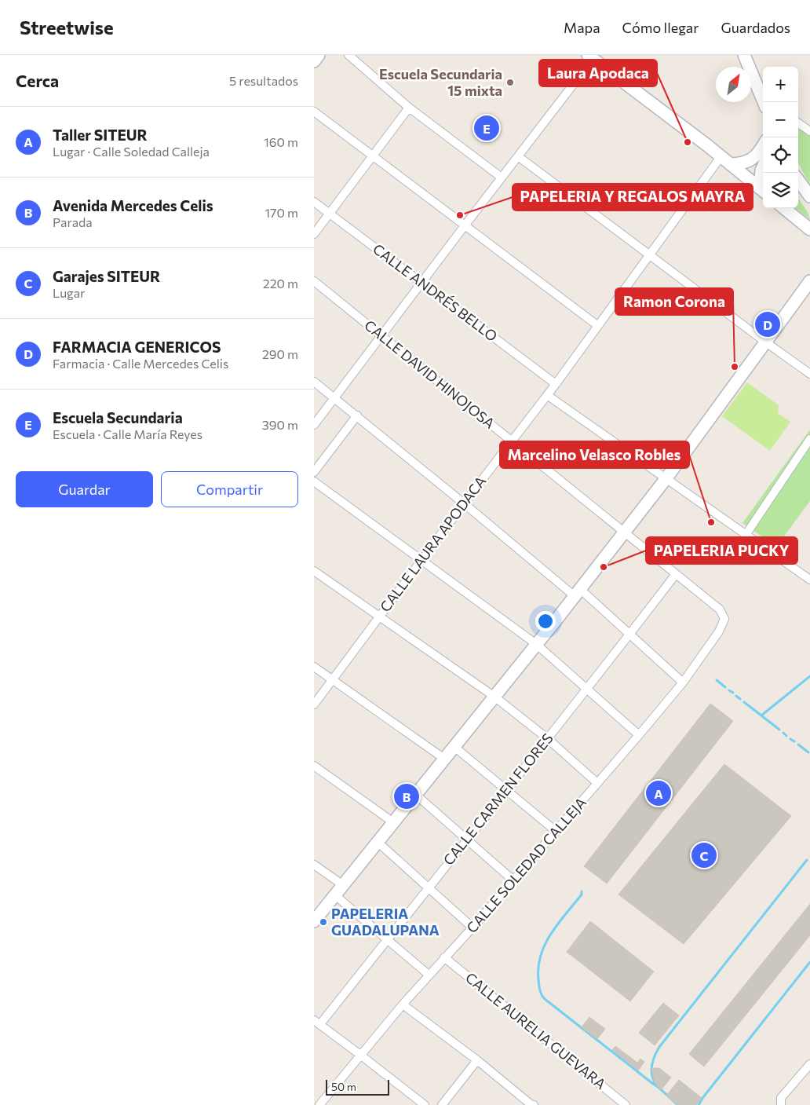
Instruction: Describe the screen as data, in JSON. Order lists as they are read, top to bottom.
{
  "streets": {
    "street": [
      "CALLE ANDRÉS BELLO",
      "CALLE DAVID HINOJOSA",
      "CALLE LAURA APODACA",
      "CALLE CARMEN FLORES",
      "CALLE SOLEDAD CALLEJA",
      "CALLE AURELIA GUEVARA"
    ]
  },
  "crossings": [
    ["CALLE ANDRÉS BELLO", "CALLE LAURA APODACA"],
    ["CALLE DAVID HINOJOSA", "CALLE LAURA APODACA"],
    ["CALLE DAVID HINOJOSA", "CALLE CARMEN FLORES"],
    ["CALLE DAVID HINOJOSA", "CALLE SOLEDAD CALLEJA"],
    ["CALLE SOLEDAD CALLEJA", "CALLE AURELIA GUEVARA"]
  ],
  "places": [
    "Escuela Secundaria 15 mixta",
    "Laura Apodaca",
    "PAPELERIA Y REGALOS MAYRA",
    "Ramon Corona",
    "Marcelino Velasco Robles",
    "PAPELERIA PUCKY",
    "PAPELERIA GUADALUPANA"
  ],
  "scale_bar": "50 m",
  "north": "top right",
  "page": {
    "header": "Streetwise",
    "nav": ["Mapa", "Cómo llegar", "Guardados"],
    "heading": ["Cerca", "5 resultados"],
    "map_buttons": ["+", "−"],
    "list": [
      {
        "mark": "A",
        "name": "Taller SITEUR",
        "note": "Lugar · Calle Soledad Calleja",
        "value": "160 m"
      },
      {
        "mark": "B",
        "name": "Avenida Mercedes Celis",
        "note": "Parada",
        "value": "170 m"
      },
      {
        "mark": "C",
        "name": "Garajes SITEUR",
        "note": "Lugar",
        "value": "220 m"
      },
      {
        "mark": "D",
        "name": "FARMACIA GENERICOS",
        "note": "Farmacia · Calle Mercedes Celis",
        "value": "290 m"
      },
      {
        "mark": "E",
        "name": "Escuela Secundaria",
        "note": "Escuela · Calle María Reyes",
        "value": "390 m"
      }
    ],
    "pins": [
      "E",
      "D",
      "A",
      "B",
      "C"
    ],
    "buttons": ["Guardar", "Compartir"],
    "scale": "50 m"
  }
}
